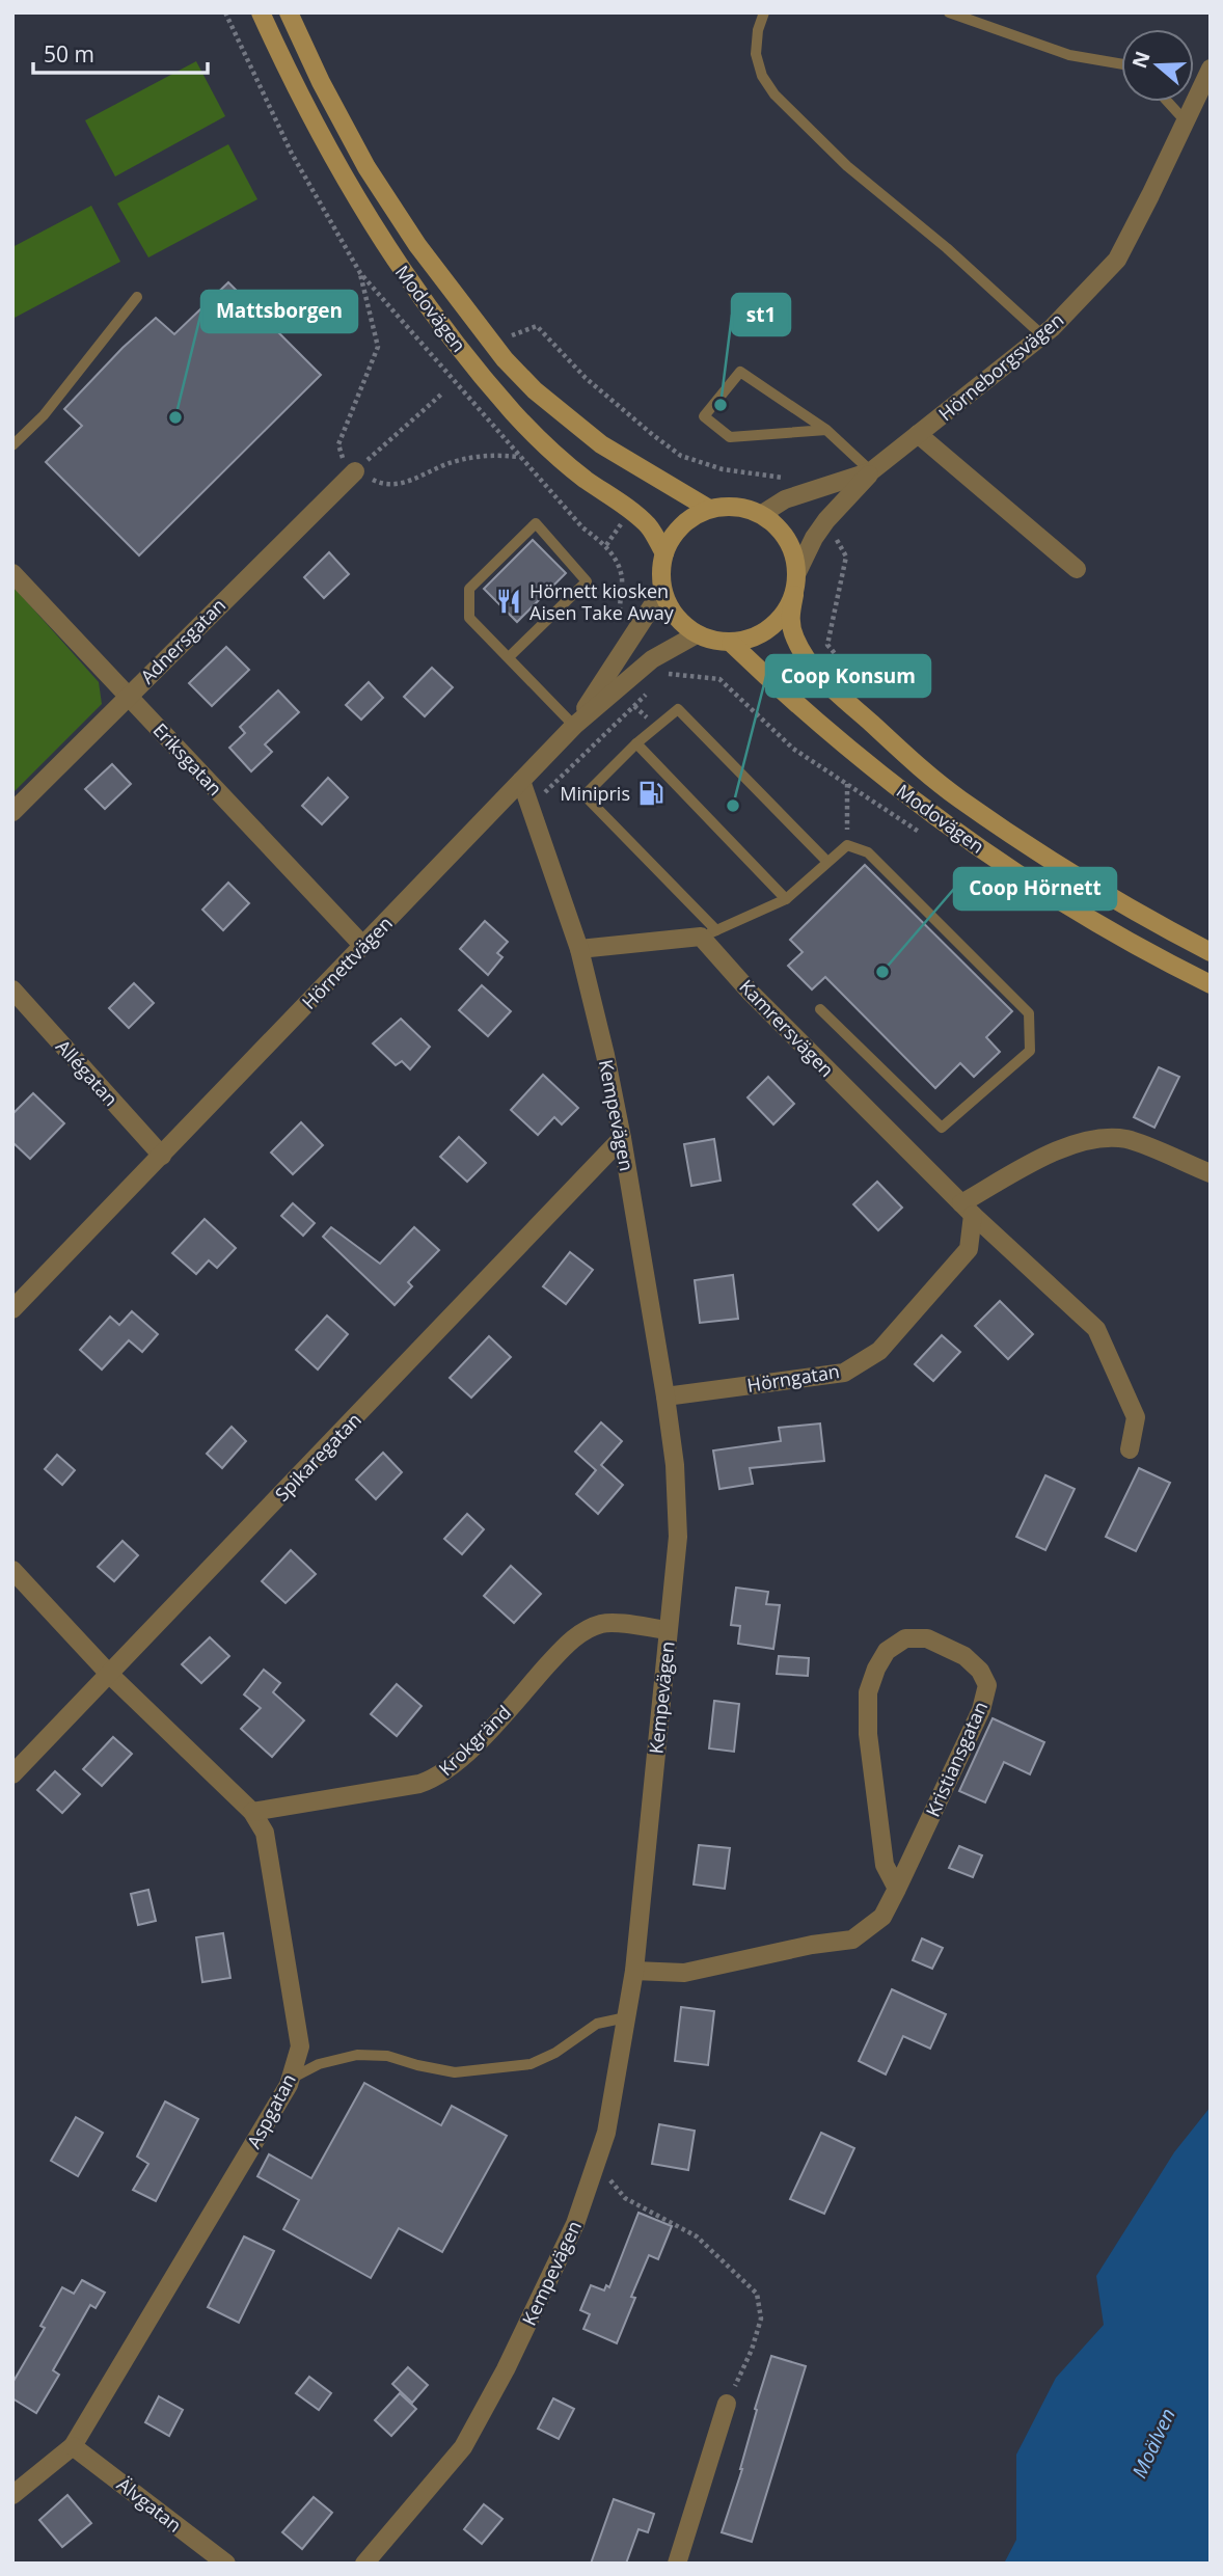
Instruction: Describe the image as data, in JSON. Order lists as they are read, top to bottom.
{
  "streets": {
    "main road": ["Modovägen"],
    "street": [
      "Hörneborgsvägen",
      "Adnersgatan",
      "Eriksgatan",
      "Hörnettvägen",
      "Kamrersvägen",
      "Allégatan",
      "Kempevägen",
      "Hörngatan",
      "Spikaregatan",
      "Krokgränd",
      "Kristiansgatan",
      "Aspgatan",
      "Älvgatan"
    ]
  },
  "crossings": [
    ["Modovägen", "Hörneborgsvägen"],
    ["Modovägen", "Hörnettvägen"],
    ["Hörneborgsvägen", "Hörnettvägen"],
    ["Adnersgatan", "Eriksgatan"],
    ["Eriksgatan", "Hörnettvägen"],
    ["Hörnettvägen", "Allégatan"],
    ["Hörnettvägen", "Kempevägen"],
    ["Kamrersvägen", "Hörngatan"],
    ["Kempevägen", "Hörngatan"],
    ["Kempevägen", "Spikaregatan"],
    ["Kempevägen", "Krokgränd"],
    ["Kempevägen", "Kristiansgatan"],
    ["Spikaregatan", "Aspgatan"],
    ["Krokgränd", "Aspgatan"],
    ["Aspgatan", "Älvgatan"]
  ],
  "water": ["Moälven"],
  "places": {
    "other": [
      "st1",
      "Mattsborgen",
      "Coop Konsum",
      "Coop Hörnett"
    ],
    "restaurant": ["Hörnett kiosken Aisen Take Away"],
    "fuel station": ["Minipris"]
  },
  "scale_bar": "50 m",
  "north": "left"
}
